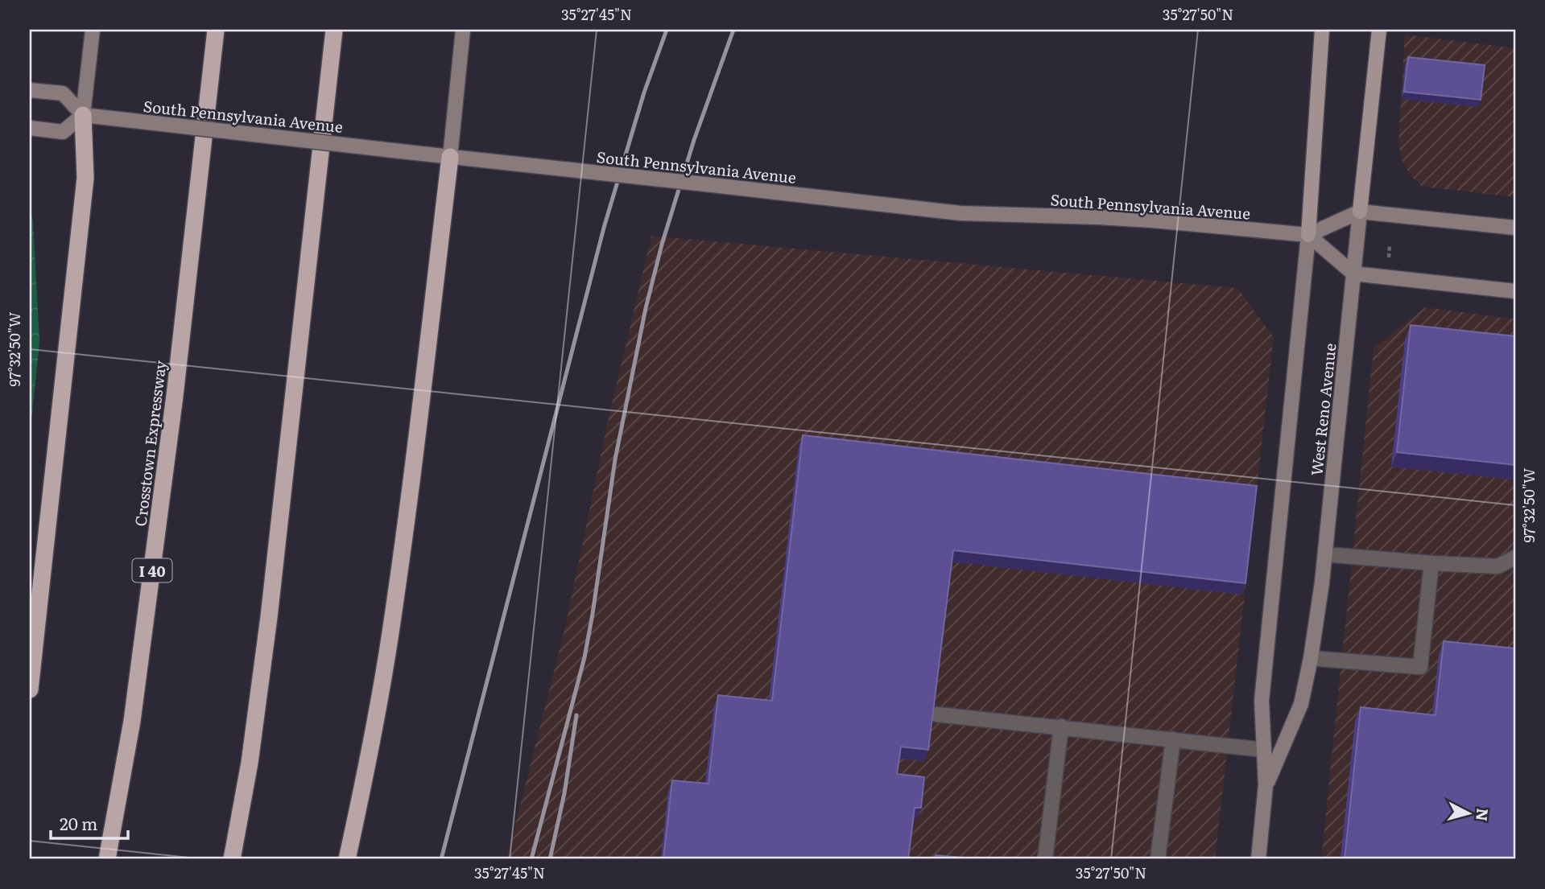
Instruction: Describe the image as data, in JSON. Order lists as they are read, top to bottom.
{
  "streets": {
    "highway": ["Crosstown Expressway", "I 40"],
    "main road": ["South Pennsylvania Avenue", "West Reno Avenue"]
  },
  "crossings": [
    ["South Pennsylvania Avenue", "West Reno Avenue"]
  ],
  "scale_bar": "20 m",
  "north": "right",
  "coordinates": ["35°27'45\"N", "35°27'50\"N", "97°32'50\"W"]
}
